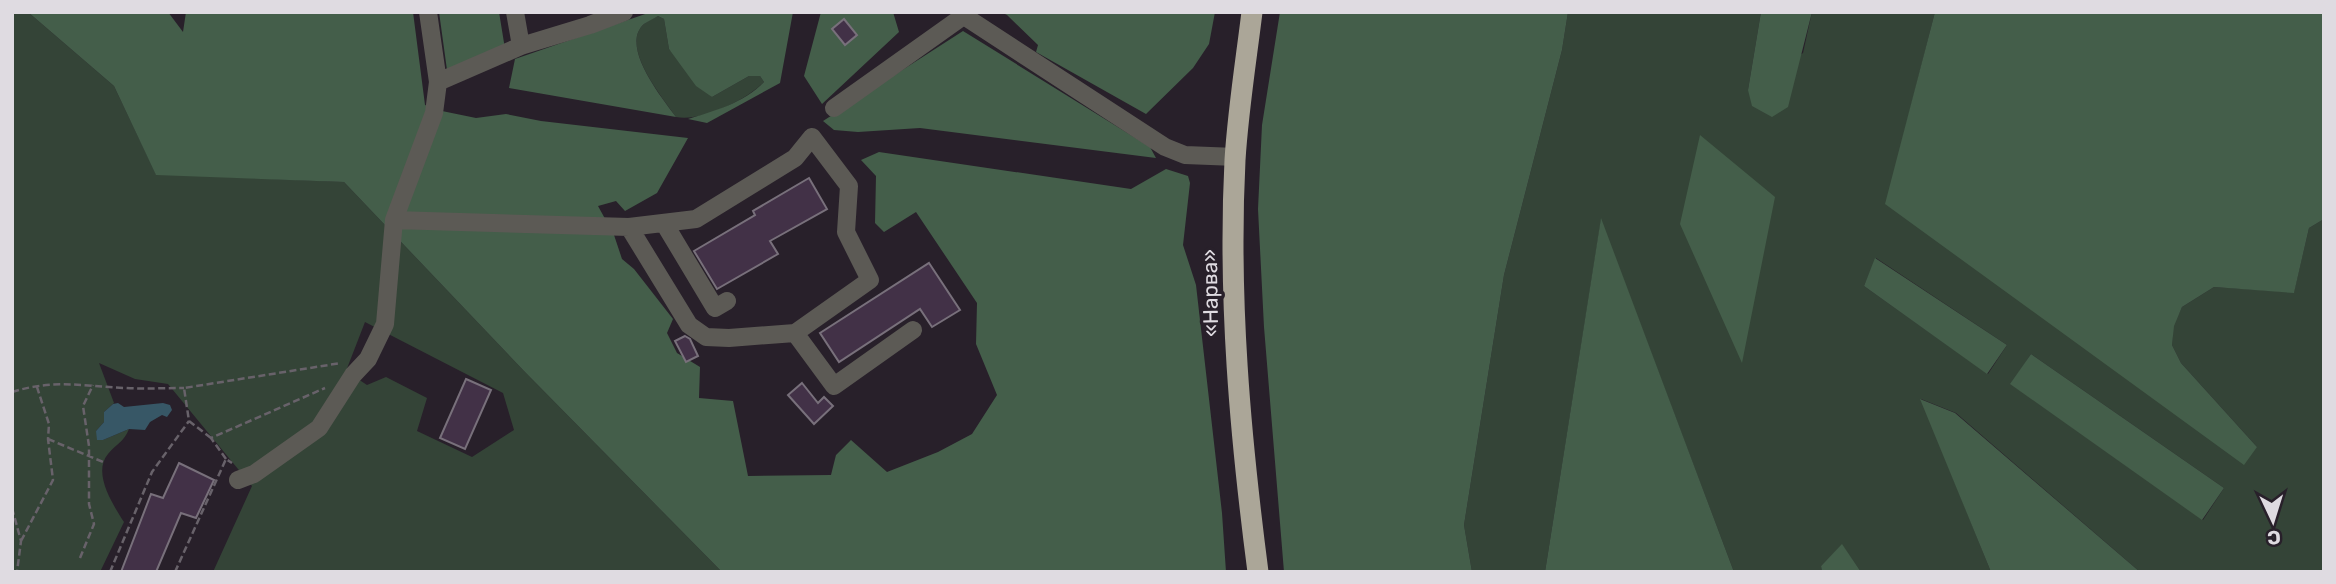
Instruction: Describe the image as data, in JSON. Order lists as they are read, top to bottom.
{
  "streets": {
    "highway": ["«Нарва»"]
  },
  "north": "bottom"
}
